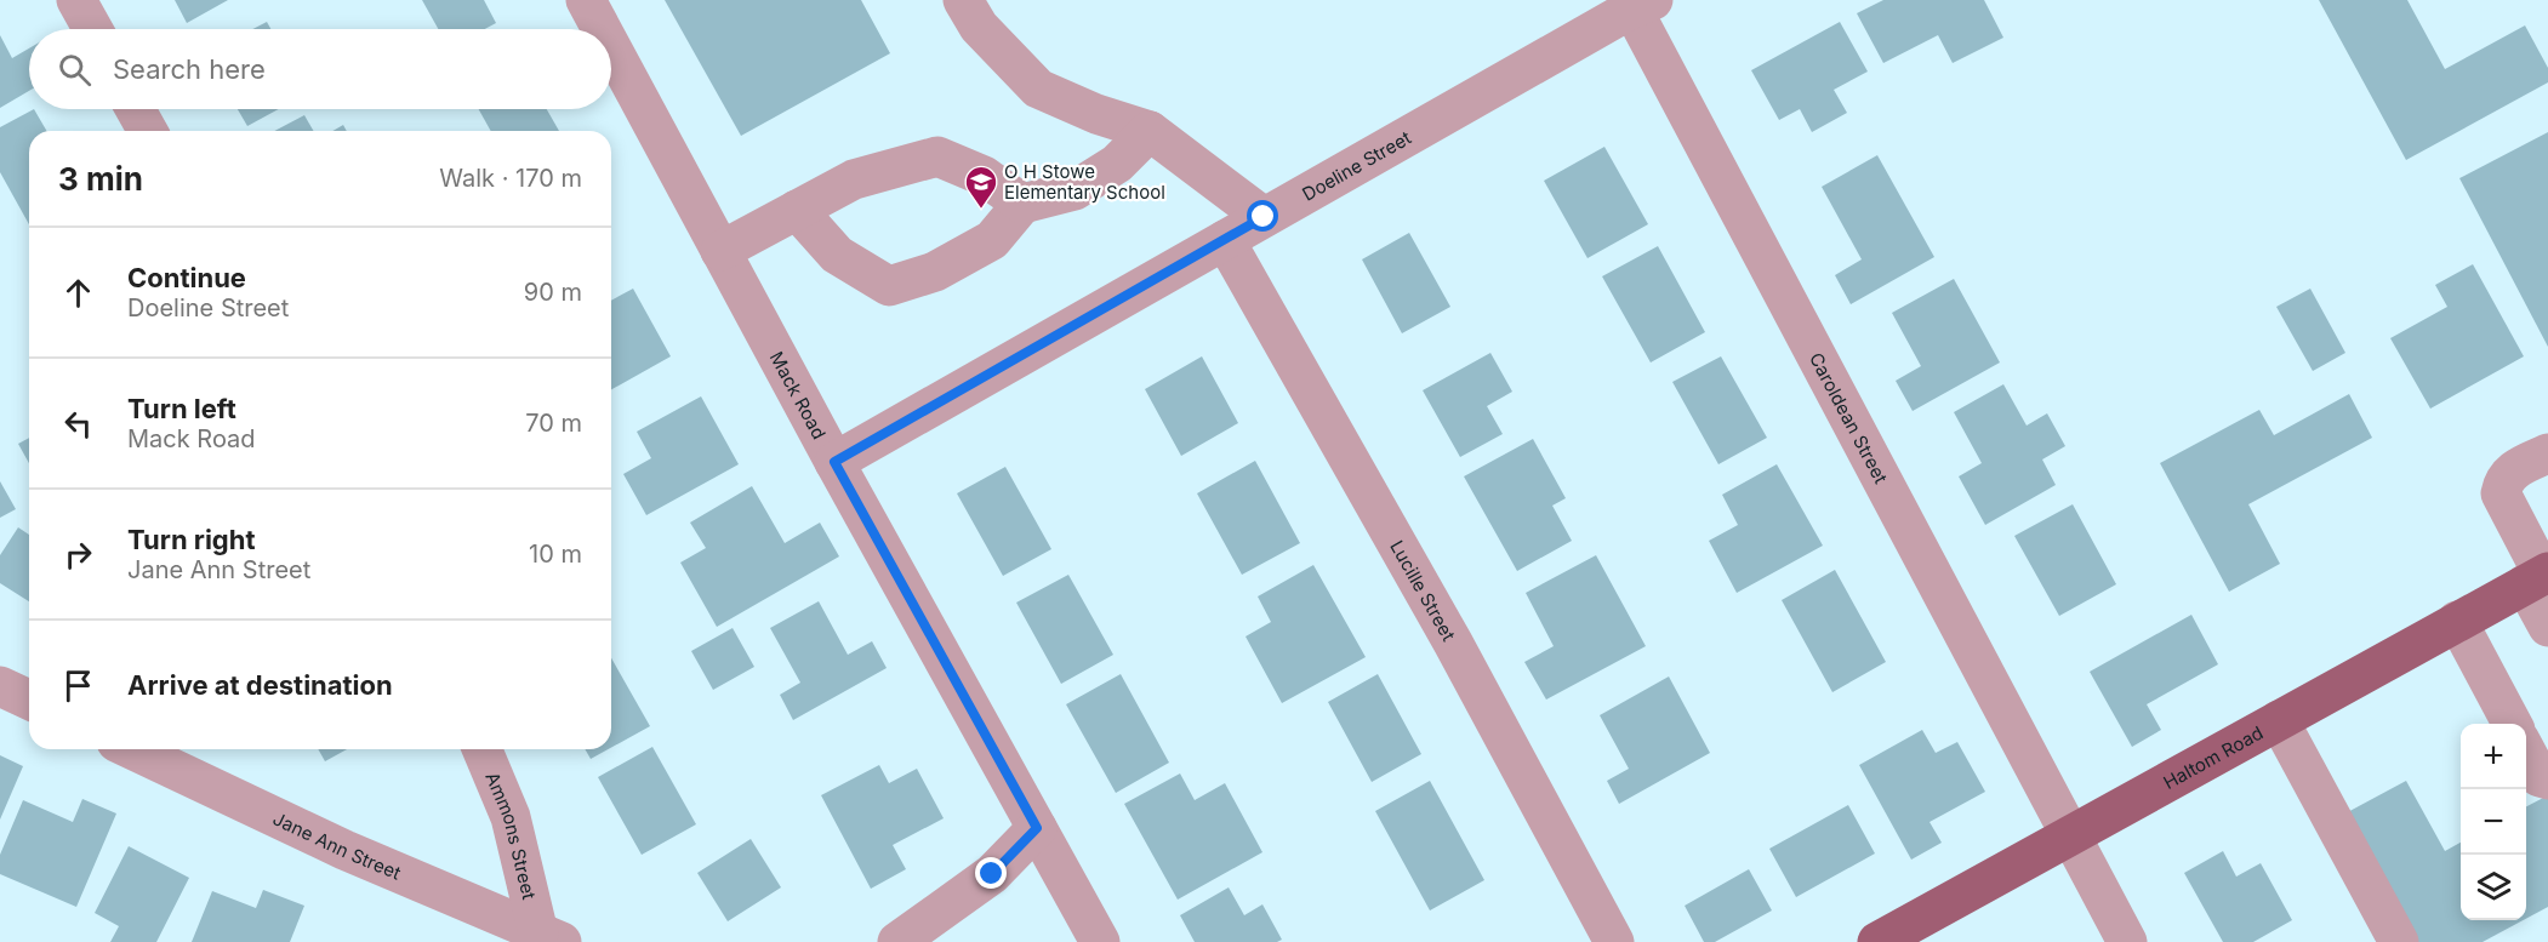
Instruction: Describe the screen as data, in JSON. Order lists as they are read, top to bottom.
{
  "streets": {
    "main road": ["Haltom Road"],
    "street": [
      "Doeline Street",
      "Mack Road",
      "Caroldean Street",
      "Lucille Street",
      "Ammons Street",
      "Jane Ann Street"
    ]
  },
  "crossings": [
    ["Doeline Street", "Mack Road"],
    ["Doeline Street", "Caroldean Street"],
    ["Doeline Street", "Lucille Street"],
    ["Caroldean Street", "Haltom Road"],
    ["Ammons Street", "Jane Ann Street"]
  ],
  "places": {
    "school or university": ["O H Stowe Elementary School"]
  },
  "page": {
    "search": "Search here",
    "heading": ["3 min", "Walk · 170 m"],
    "list": [
      ["Continue", "Doeline Street", "90 m"],
      ["Turn left", "Mack Road", "70 m"],
      ["Turn right", "Jane Ann Street", "10 m"],
      "Arrive at destination"
    ],
    "map_buttons": ["+", "−"]
  }
}
